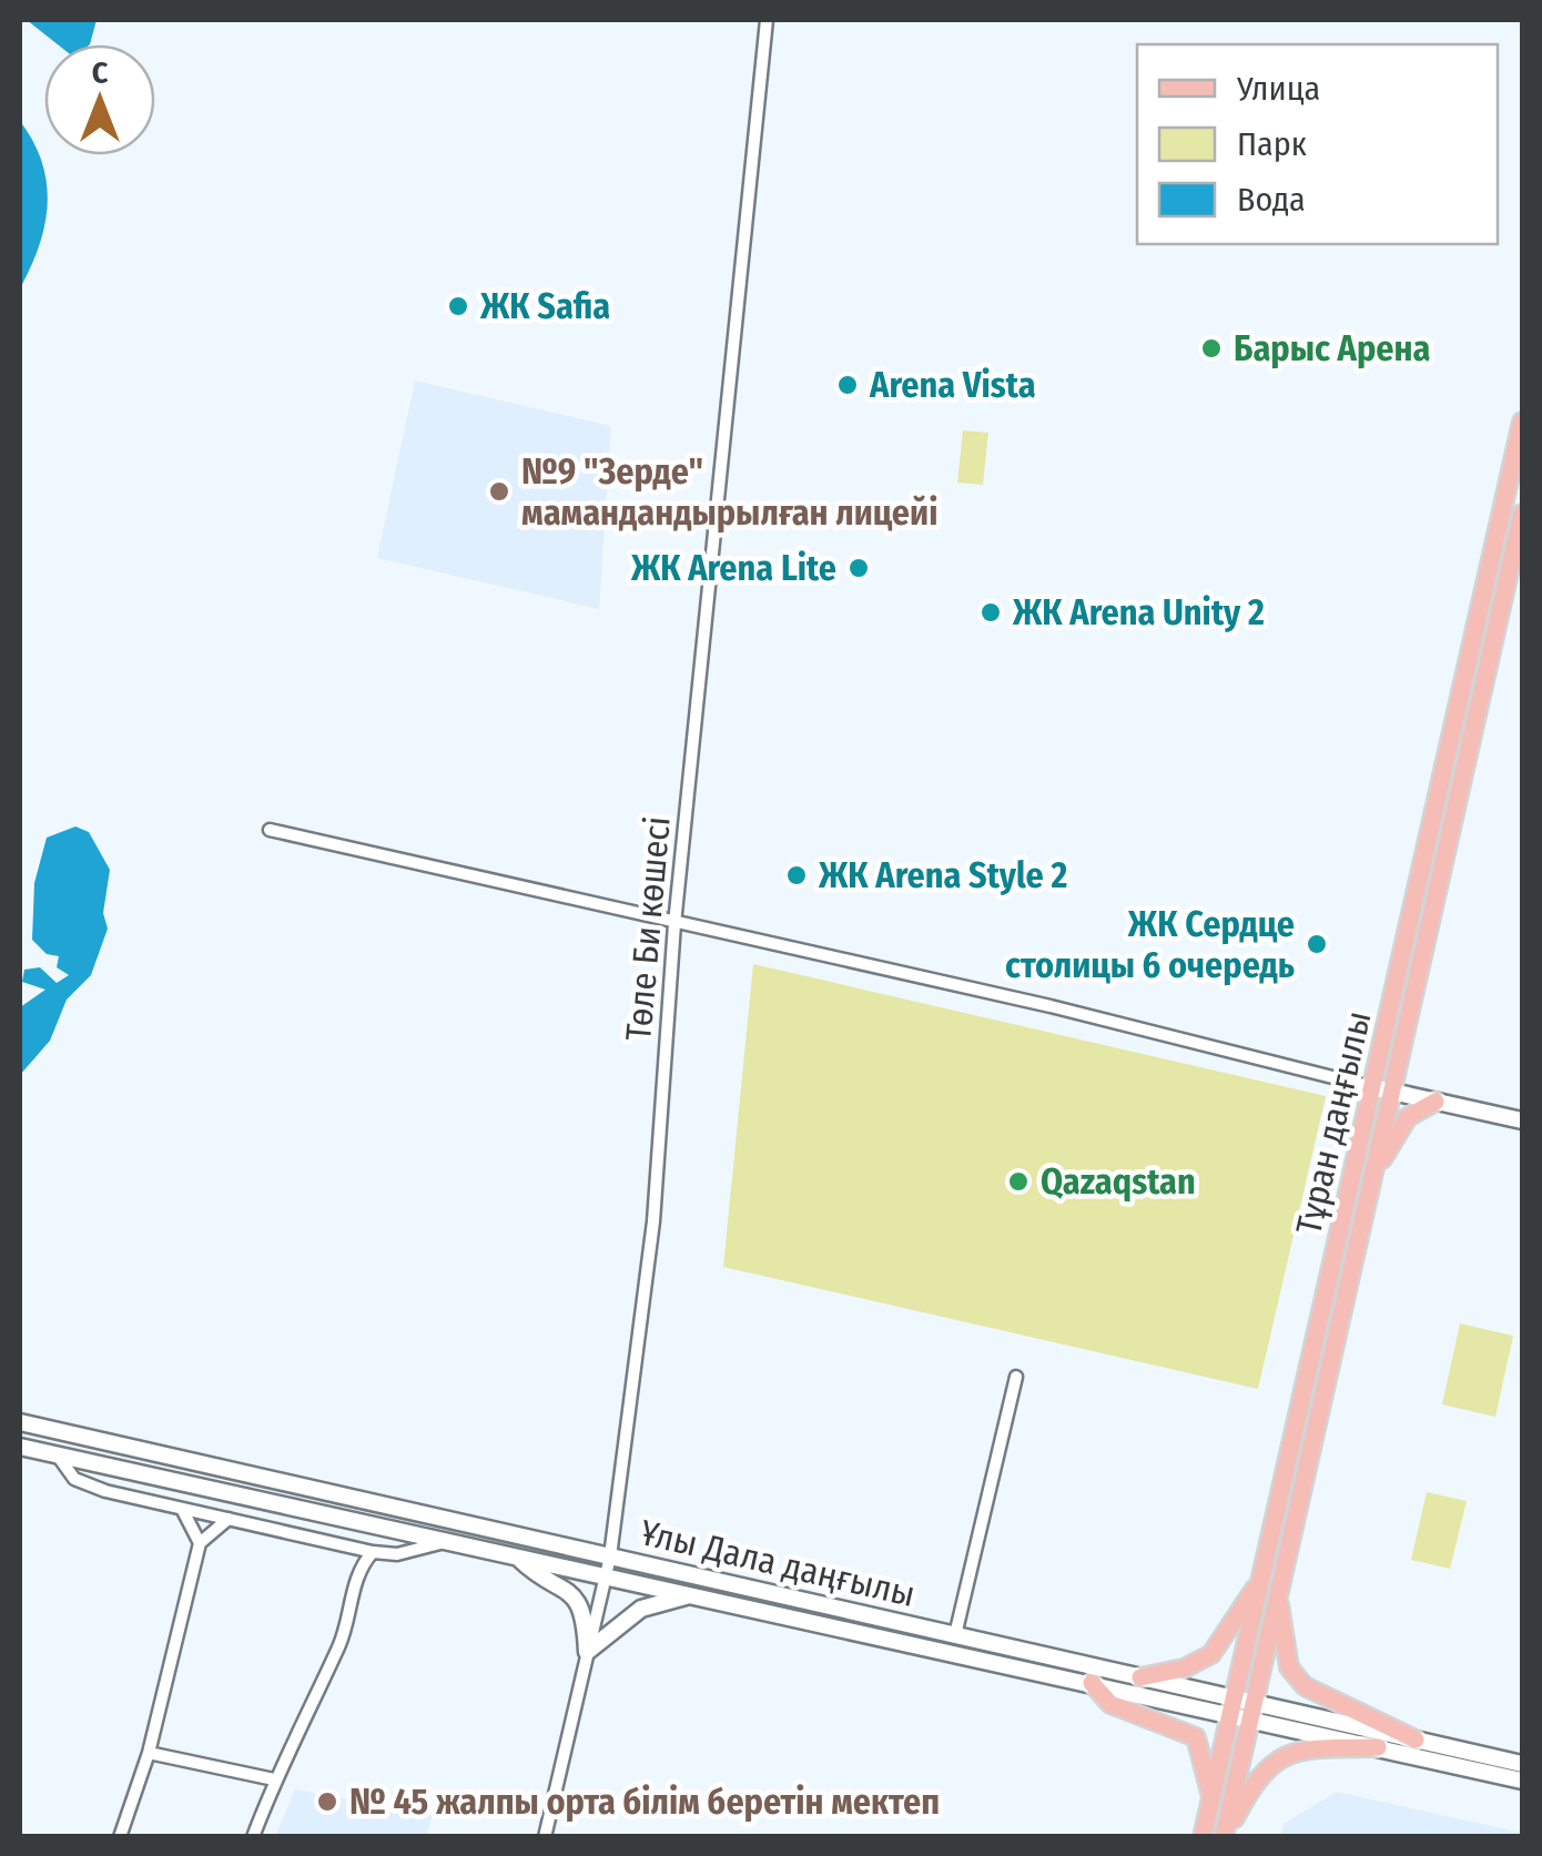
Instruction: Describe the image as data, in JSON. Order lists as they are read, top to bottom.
{
  "streets": {
    "main road": ["Тұран даңғылы"],
    "street": ["Төле Би көшесі", "Ұлы Дала даңғылы"]
  },
  "crossings": [
    ["Төле Би көшесі", "Ұлы Дала даңғылы"],
    ["Тұран даңғылы", "Ұлы Дала даңғылы"]
  ],
  "places": [
    "ЖК Safia",
    "Барыс Арена",
    "Arena Vista",
    "№9 \"Зерде\" мамандандырылған лицейі",
    "ЖК Arena Lite",
    "ЖК Arena Unity 2",
    "ЖК Arena Style 2",
    "ЖК Сердце столицы 6 очередь",
    "Qazaqstan",
    "№ 45 жалпы орта білім беретін мектеп"
  ],
  "legend": ["Улица", "Парк", "Вода"],
  "north": "top"
}
